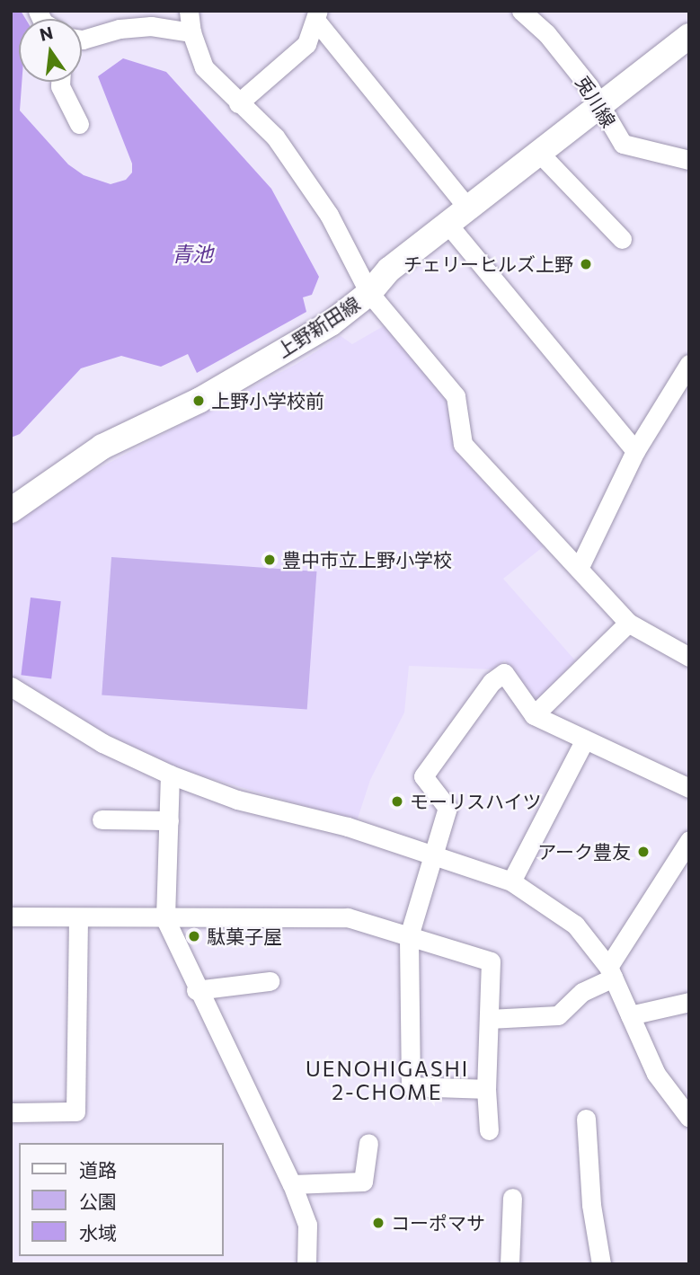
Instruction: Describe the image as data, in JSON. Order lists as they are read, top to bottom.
{
  "streets": {
    "street": ["兎川線", "上野新田線"]
  },
  "crossings": [
    ["兎川線", "上野新田線"]
  ],
  "districts": ["UENOHIGASHI 2-CHOME"],
  "water": ["青池"],
  "places": [
    "チェリーヒルズ上野",
    "上野小学校前",
    "豊中市立上野小学校",
    "モーリスハイツ",
    "アーク豊友",
    "駄菓子屋",
    "コーポマサ"
  ],
  "legend": ["道路", "公園", "水域"],
  "north": "top"
}
